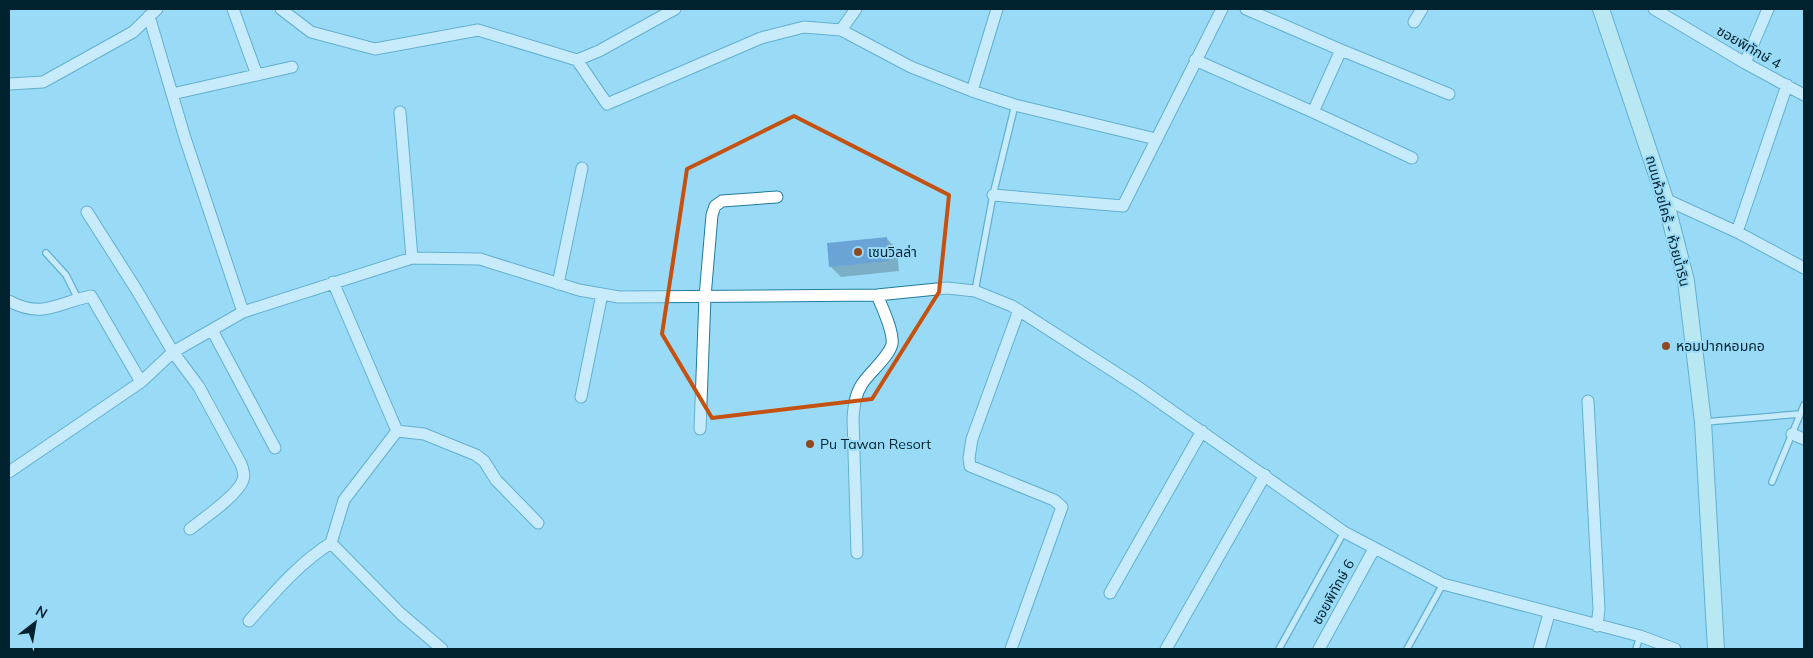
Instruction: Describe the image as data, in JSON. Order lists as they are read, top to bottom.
{
  "streets": {
    "main road": ["ถนนห้วยไคร้ - ห้วยน้ำริน"],
    "street": ["ซอยพิทักษ์ 4", "ซอยพิทักษ์ 6"]
  },
  "places": ["เซนวิลล่า", "หอมปากหอมคอ", "Pu Tawan Resort"],
  "north": "top right"
}
